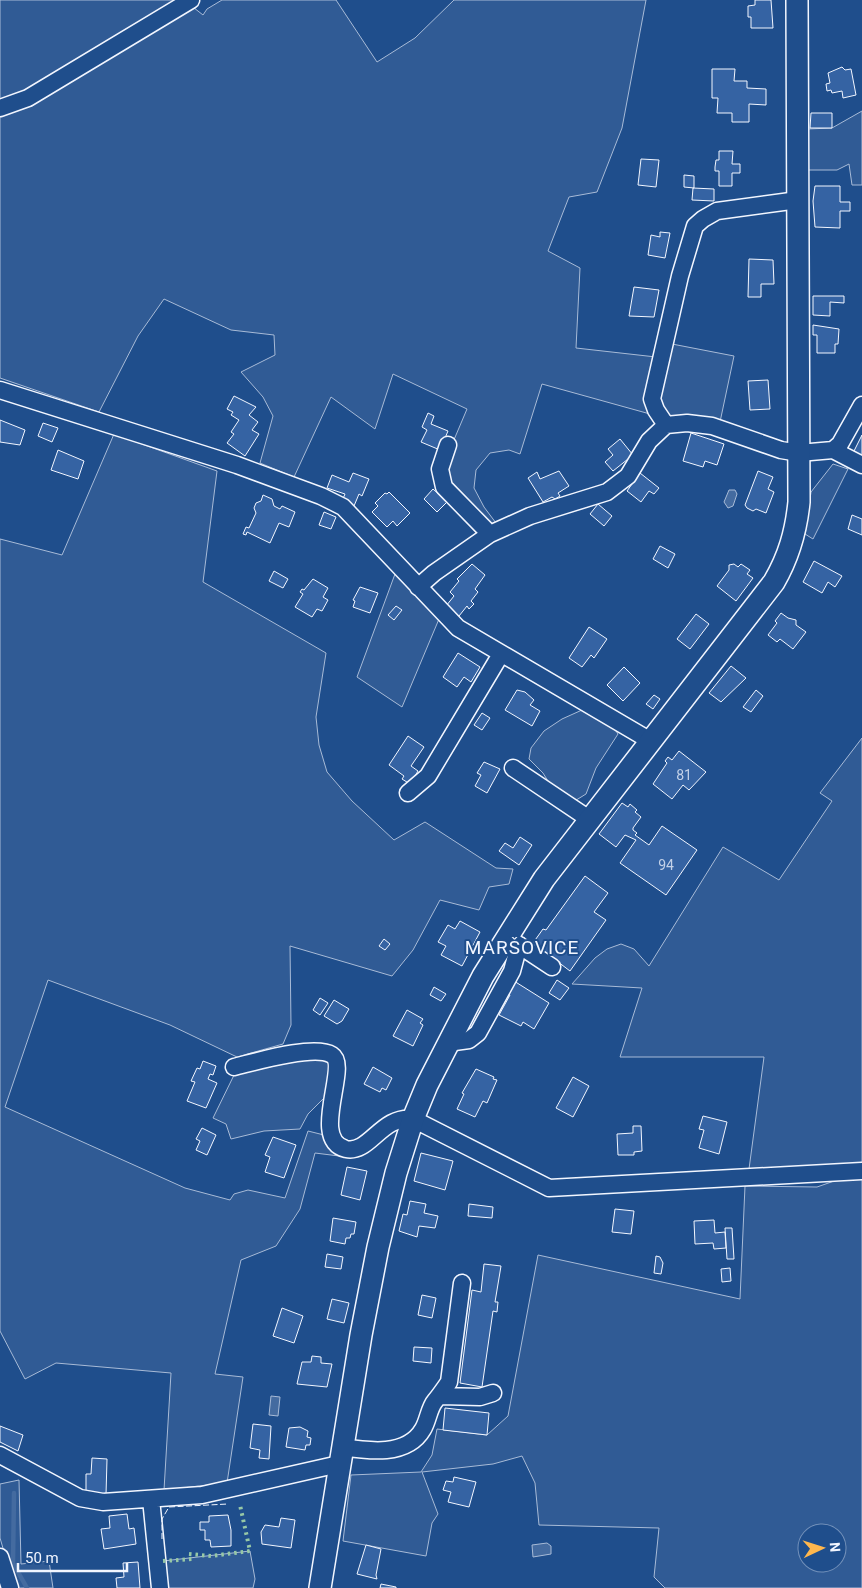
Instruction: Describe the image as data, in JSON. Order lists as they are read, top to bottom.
{
  "districts": ["MARŠOVICE"],
  "house_numbers": ["81", "94"],
  "scale_bar": "50 m",
  "north": "right"
}
